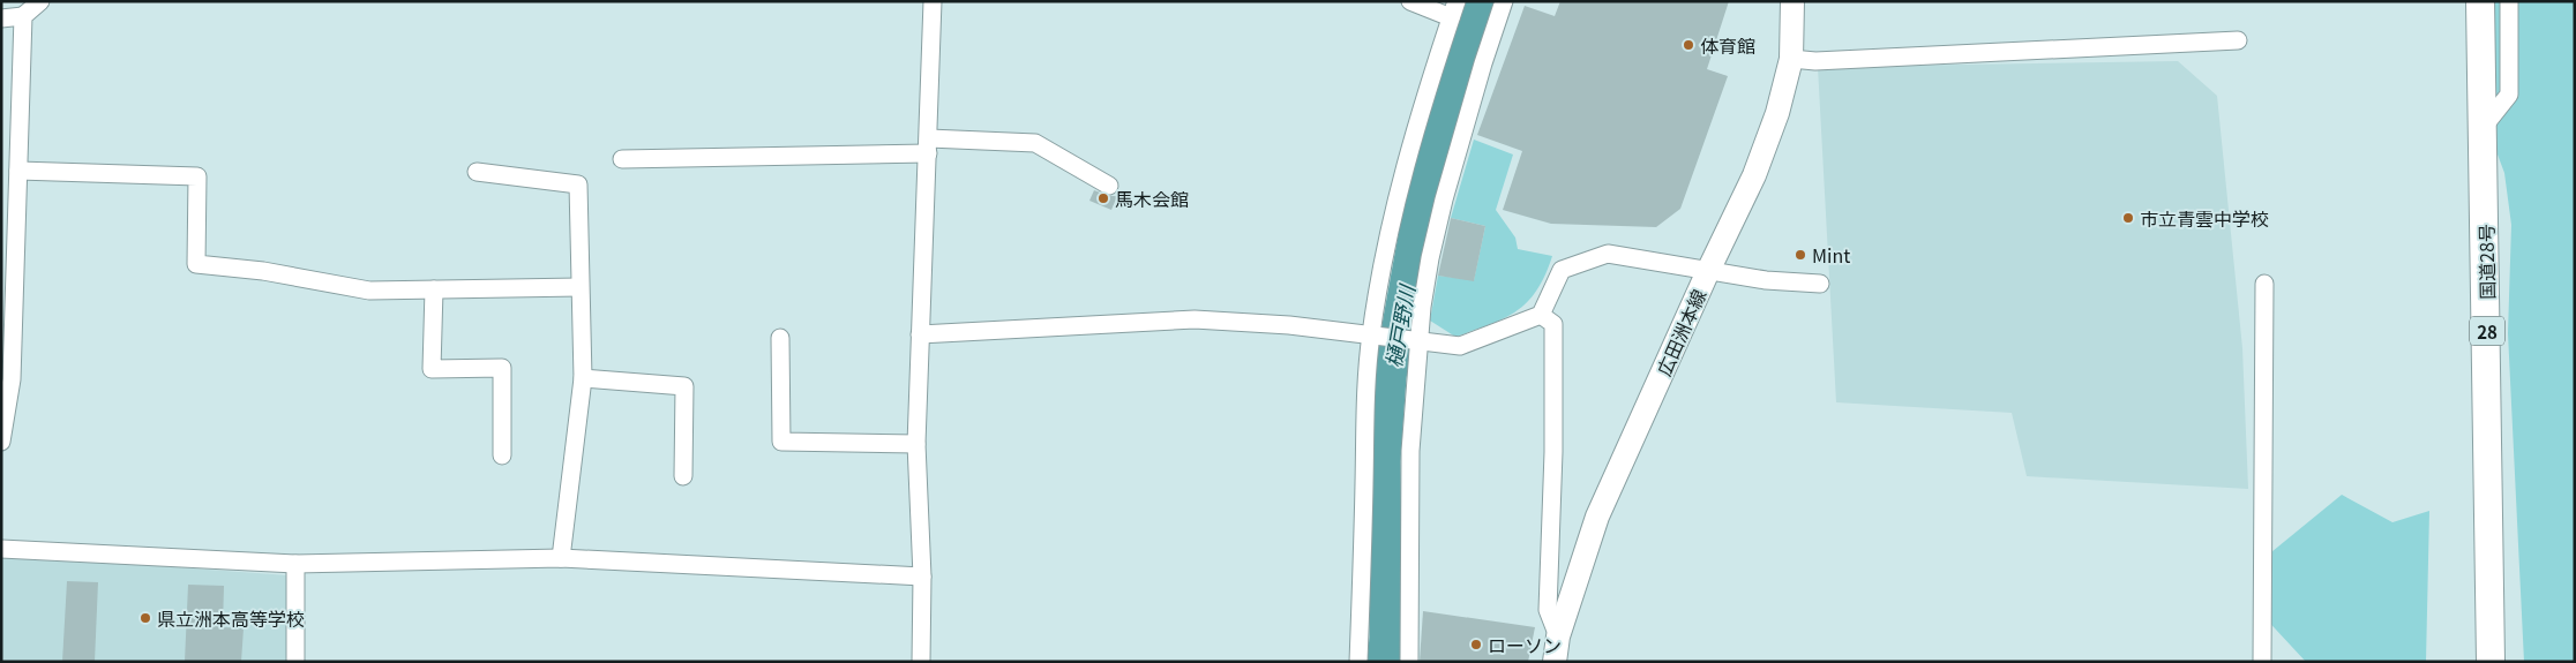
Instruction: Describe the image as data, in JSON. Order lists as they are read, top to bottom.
{
  "streets": {
    "highway": ["国道28号", "28"],
    "main road": ["広田洲本線"]
  },
  "water": ["樋戸野川"],
  "places": [
    "体育館",
    "馬木会館",
    "市立青雲中学校",
    "Mint",
    "県立洲本高等学校",
    "ローソン"
  ]
}
